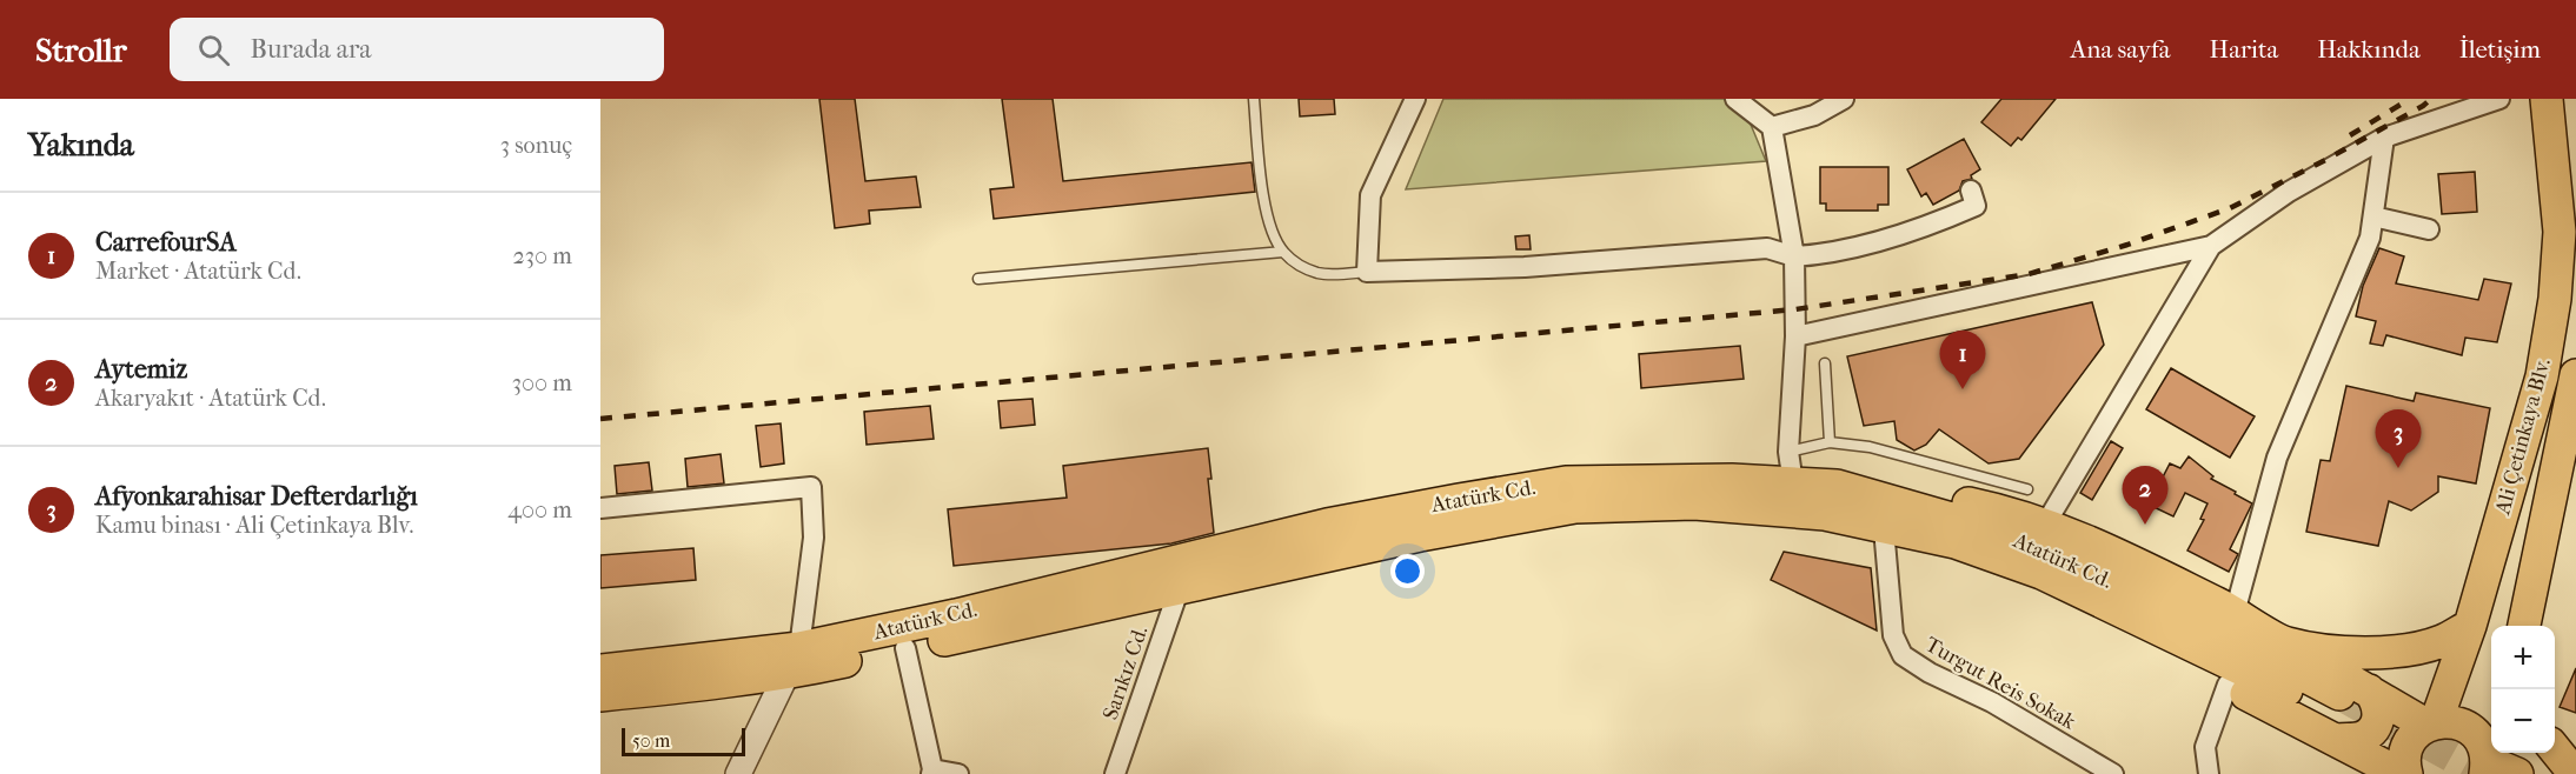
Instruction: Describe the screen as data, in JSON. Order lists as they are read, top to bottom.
{
  "streets": {
    "main road": ["Ali Çetinkaya Blv.", "Atatürk Cd."],
    "street": ["Sarıkız Cd.", "Turgut Reis Sokak"]
  },
  "crossings": [
    ["Atatürk Cd.", "Sarıkız Cd."],
    ["Atatürk Cd.", "Turgut Reis Sokak"]
  ],
  "scale_bar": "50 m",
  "page": {
    "header": "Strollr",
    "search": "Burada ara",
    "nav": [
      "Ana sayfa",
      "Harita",
      "Hakkında",
      "İletişim"
    ],
    "heading": ["Yakında", "3 sonuç"],
    "list": [
      {
        "mark": "1",
        "name": "CarrefourSA",
        "note": "Market · Atatürk Cd.",
        "value": "230 m"
      },
      {
        "mark": "2",
        "name": "Aytemiz",
        "note": "Akaryakıt · Atatürk Cd.",
        "value": "300 m"
      },
      {
        "mark": "3",
        "name": "Afyonkarahisar Defterdarlığı",
        "note": "Kamu binası · Ali Çetinkaya Blv.",
        "value": "400 m"
      }
    ],
    "pins": ["1", "3", "2"],
    "map_buttons": ["+", "−"],
    "scale": "50 m"
  }
}
